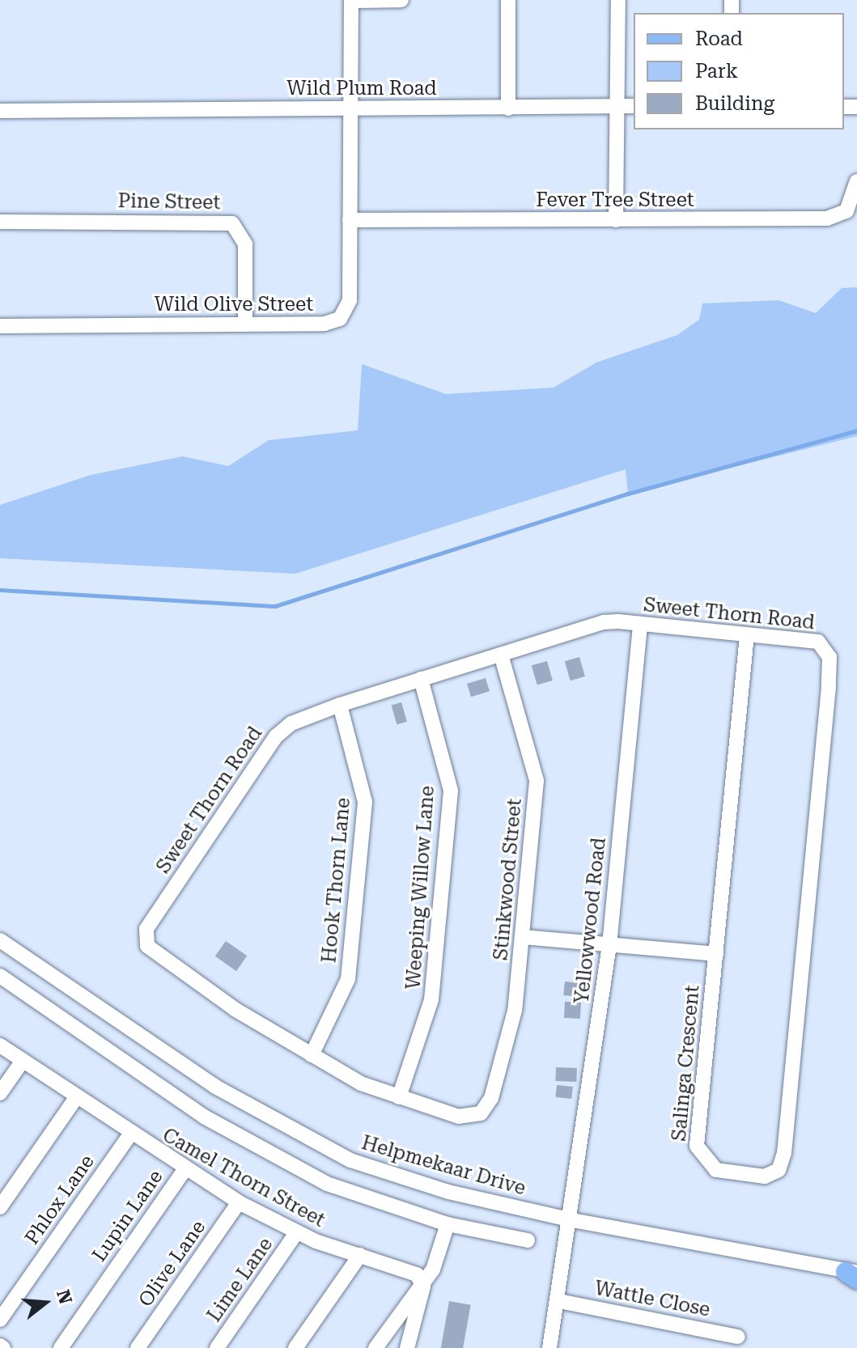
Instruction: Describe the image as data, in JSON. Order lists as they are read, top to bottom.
{
  "streets": {
    "street": [
      "Wild Plum Road",
      "Fever Tree Street",
      "Pine Street",
      "Wild Olive Street",
      "Sweet Thorn Road",
      "Stinkwood Street",
      "Hook Thorn Lane",
      "Weeping Willow Lane",
      "Yellowwood Road",
      "Salinga Crescent",
      "Helpmekaar Drive",
      "Camel Thorn Street",
      "Phlox Lane",
      "Lupin Lane",
      "Olive Lane",
      "Lime Lane",
      "Wattle Close"
    ]
  },
  "crossings": [
    ["Wild Plum Road", "Wild Olive Street"],
    ["Fever Tree Street", "Wild Olive Street"],
    ["Pine Street", "Wild Olive Street"],
    ["Sweet Thorn Road", "Stinkwood Street"],
    ["Sweet Thorn Road", "Hook Thorn Lane"],
    ["Sweet Thorn Road", "Weeping Willow Lane"],
    ["Sweet Thorn Road", "Yellowwood Road"],
    ["Sweet Thorn Road", "Salinga Crescent"],
    ["Yellowwood Road", "Helpmekaar Drive"],
    ["Yellowwood Road", "Wattle Close"],
    ["Camel Thorn Street", "Phlox Lane"],
    ["Camel Thorn Street", "Lupin Lane"],
    ["Camel Thorn Street", "Olive Lane"],
    ["Camel Thorn Street", "Lime Lane"]
  ],
  "legend": ["Road", "Park", "Building"],
  "north": "right"
}
